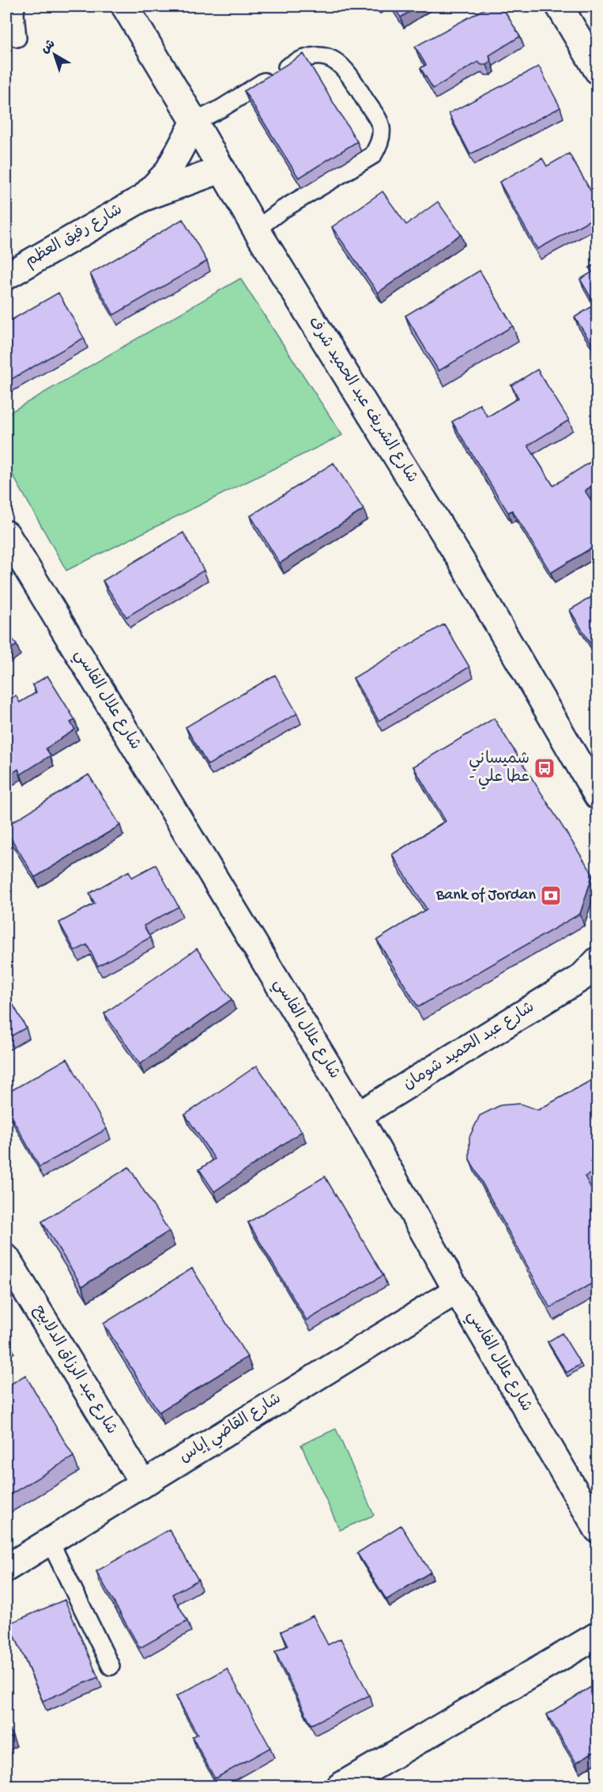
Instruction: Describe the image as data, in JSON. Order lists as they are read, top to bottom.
{
  "streets": {
    "street": [
      "شارع رفيق العظم",
      "شارع الشريف عبد الحميد شرف",
      "شارع علال الفاسي",
      "شارع عبد الحميد شومان",
      "شارع عبد الرزاق الدلابيح",
      "شارع القاضي إياس"
    ]
  },
  "crossings": [
    ["شارع رفيق العظم", "شارع الشريف عبد الحميد شرف"],
    ["شارع علال الفاسي", "شارع عبد الحميد شومان"],
    ["شارع علال الفاسي", "شارع القاضي إياس"],
    ["شارع عبد الرزاق الدلابيح", "شارع القاضي إياس"]
  ],
  "places": {
    "bus stop": ["شميساني - عطا علي"],
    "bank": ["Bank of Jordan"]
  },
  "north": "top left"
}
